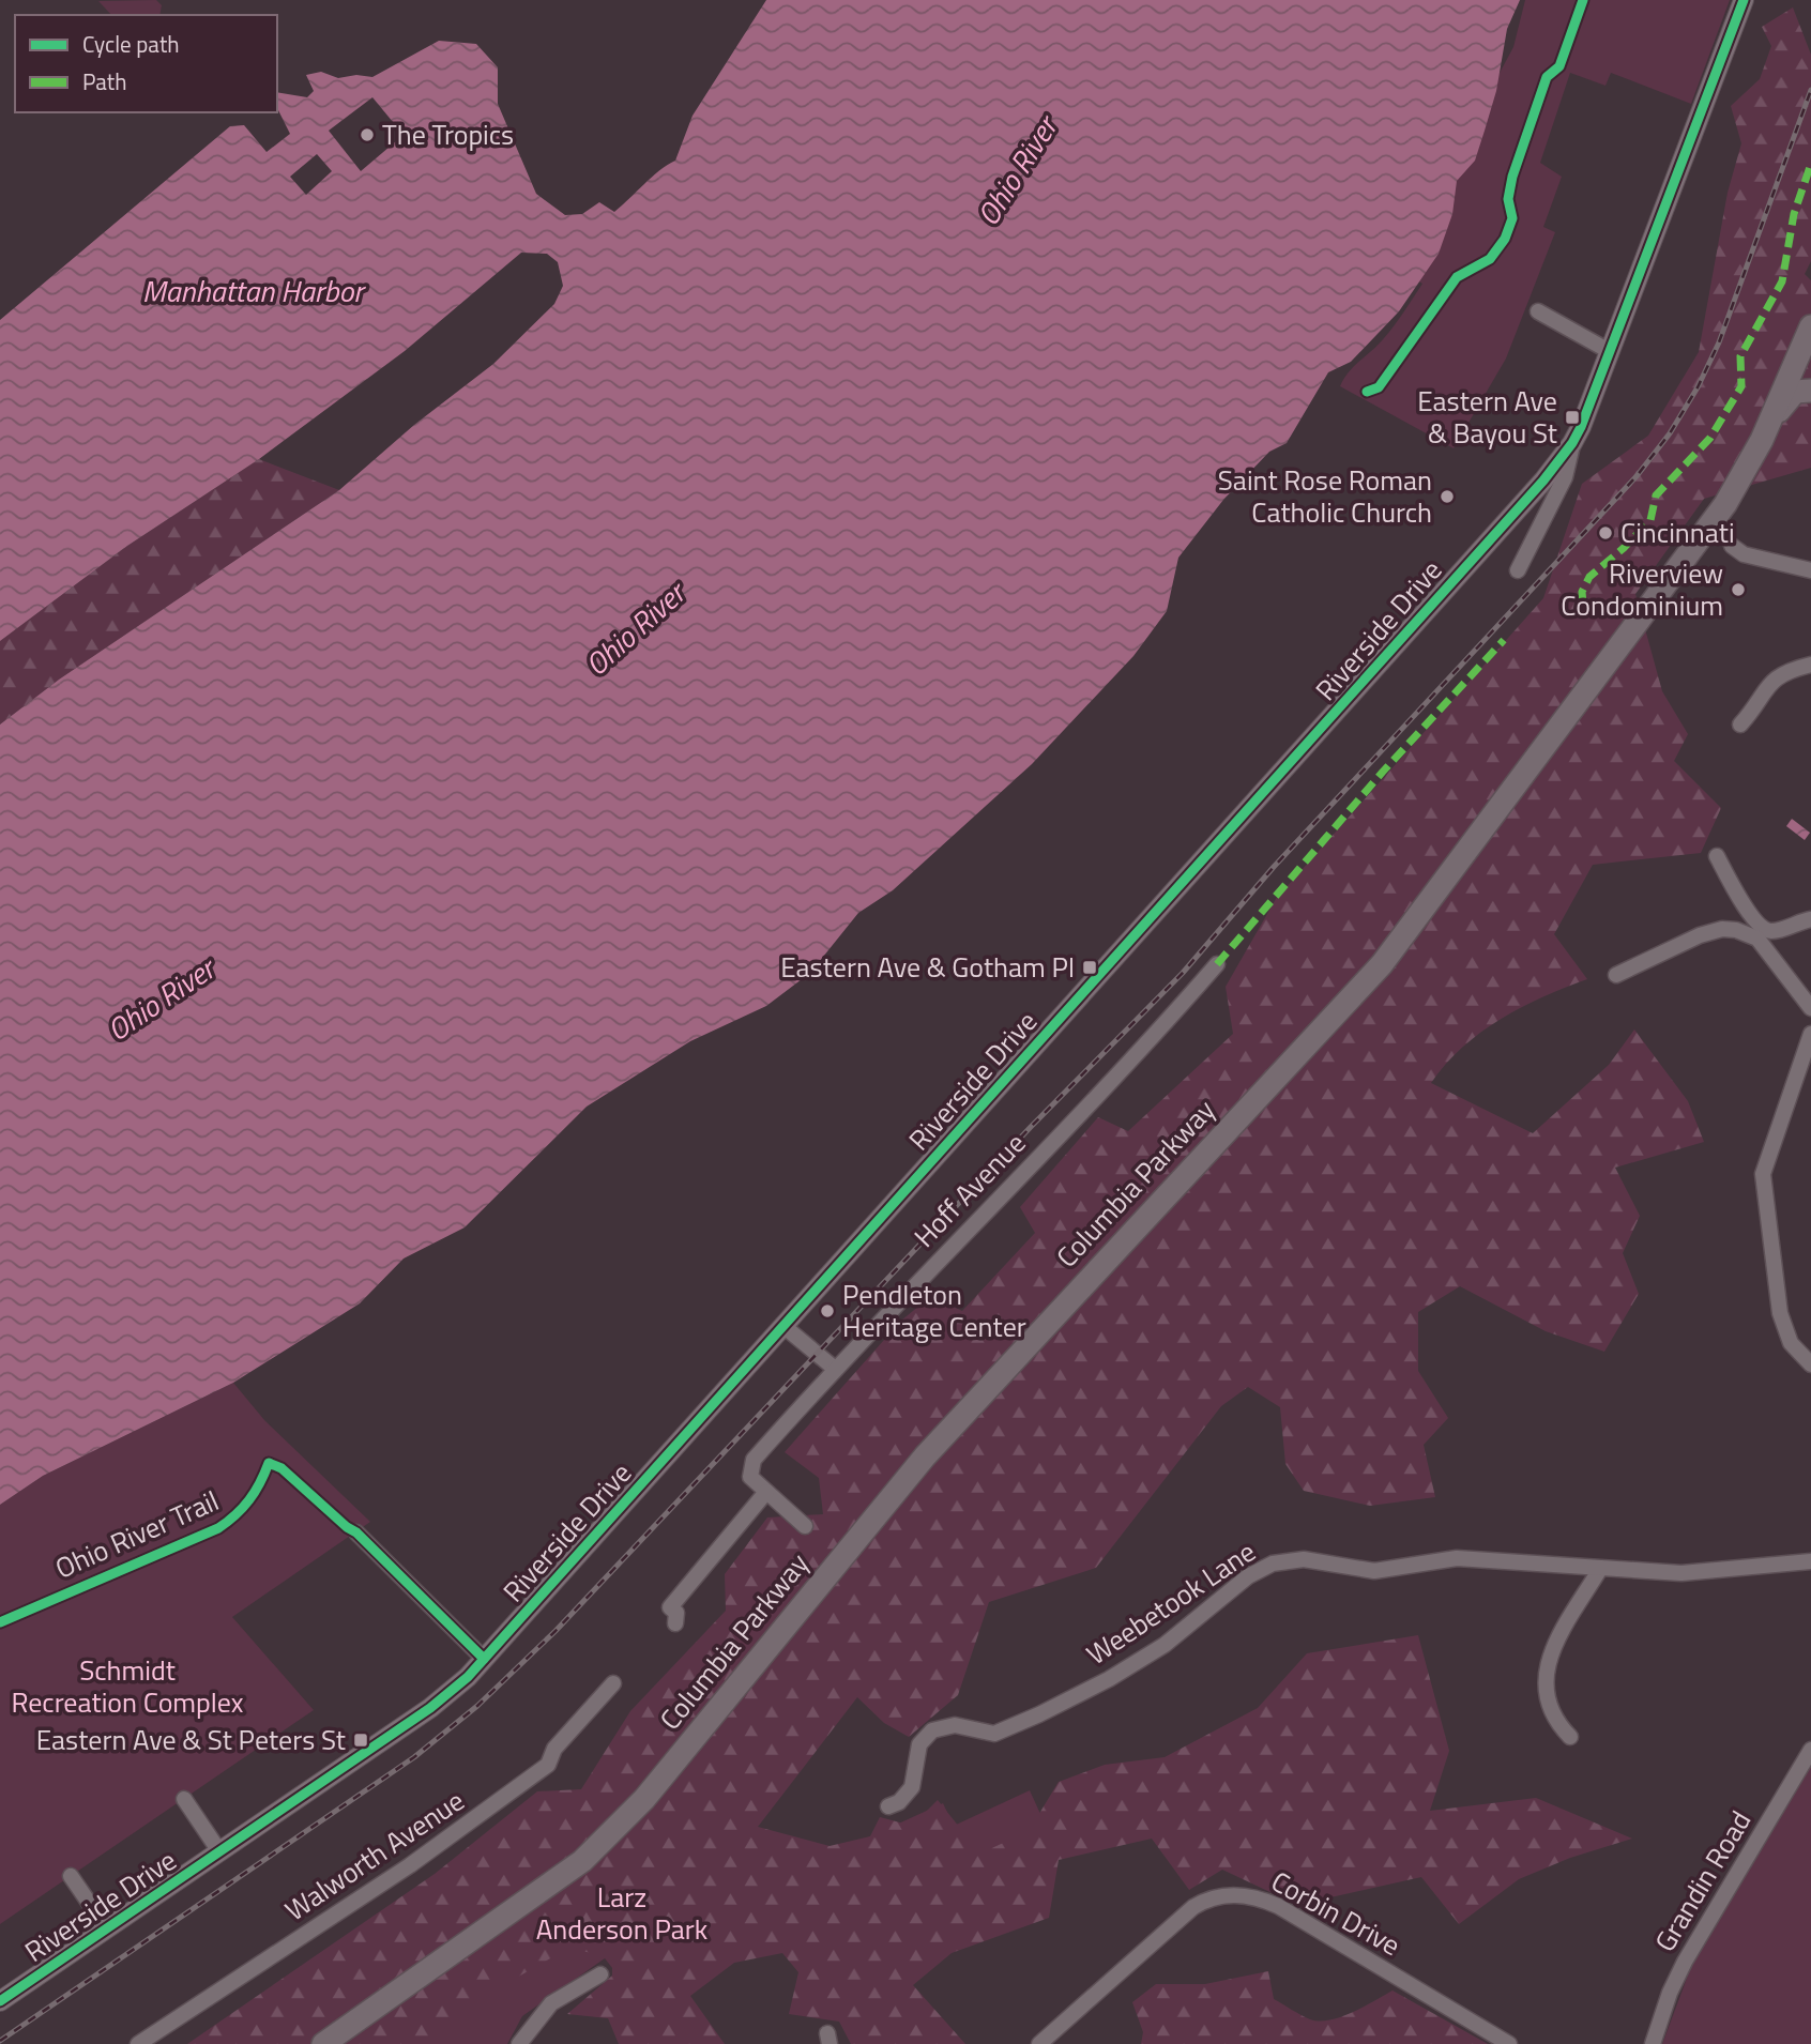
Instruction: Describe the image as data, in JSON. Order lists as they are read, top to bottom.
{
  "streets": {
    "highway": ["Columbia Parkway"],
    "main road": ["Riverside Drive"],
    "street": [
      "Hoff Avenue",
      "Weebetook Lane",
      "Walworth Avenue",
      "Grandin Road",
      "Corbin Drive"
    ],
    "cycle path": ["Ohio River Trail"]
  },
  "water": ["Ohio River", "Manhattan Harbor"],
  "parks": ["Schmidt Recreation Complex", "Larz Anderson Park"],
  "places": {
    "other": [
      "The Tropics",
      "Saint Rose Roman Catholic Church",
      "Cincinnati",
      "Riverview Condominium",
      "Pendleton Heritage Center"
    ],
    "transit": ["Eastern Ave & Bayou St", "Eastern Ave & Gotham Pl", "Eastern Ave & St Peters St"]
  },
  "legend": ["Cycle path", "Path"]
}
